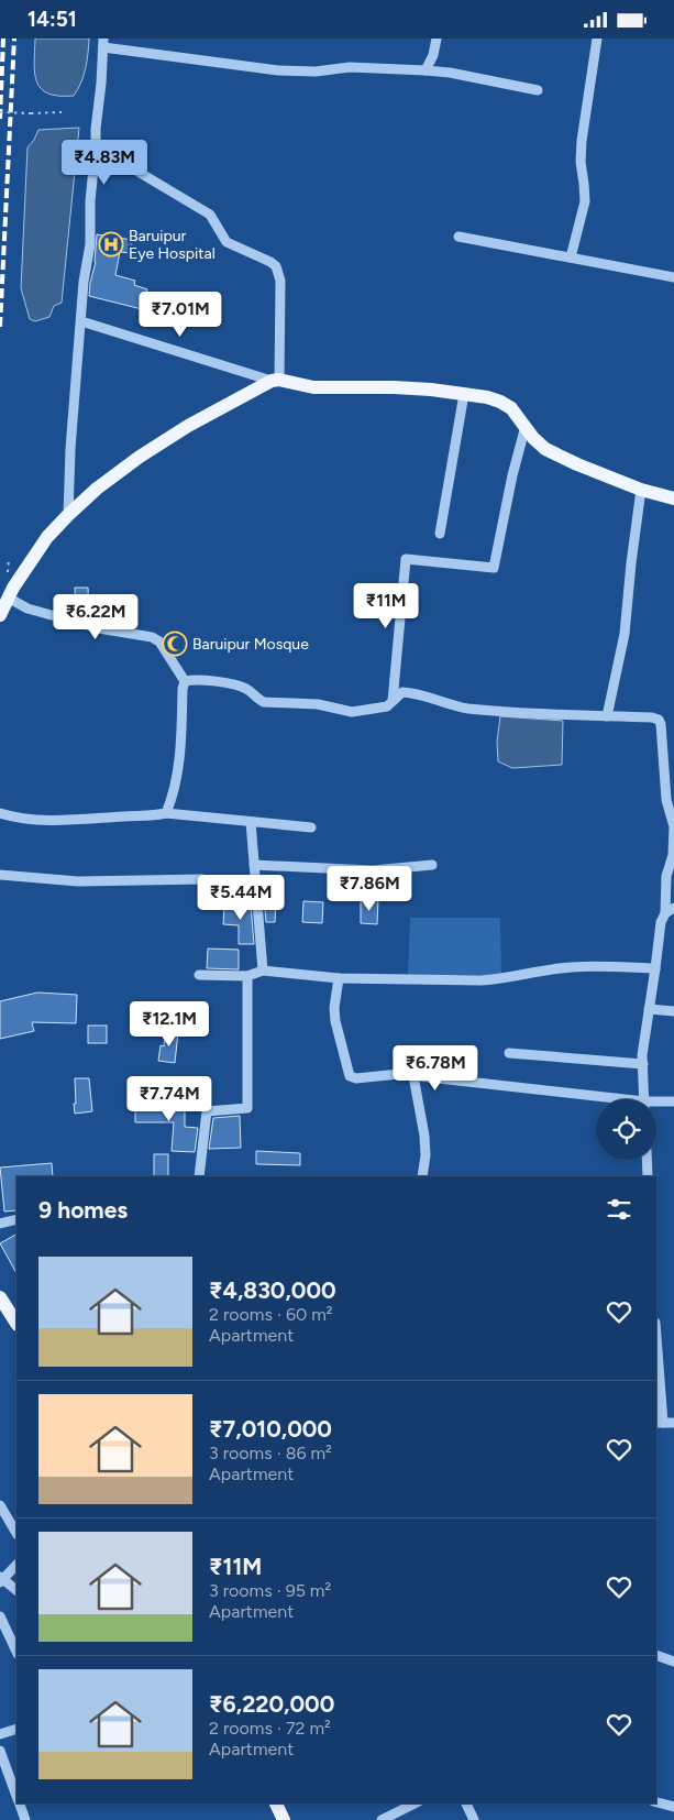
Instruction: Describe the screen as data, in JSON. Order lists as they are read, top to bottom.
{
  "places": {
    "hospital": ["Baruipur Eye Hospital"],
    "mosque": ["Baruipur Mosque"]
  },
  "page": {
    "status": "14:51",
    "price": [
      "₹4.83M",
      "₹7.01M",
      "₹11M",
      "₹6.22M",
      "₹7.86M",
      "₹5.44M",
      "₹12.1M",
      "₹6.78M",
      "₹7.74M"
    ],
    "heading": "9 homes",
    "list": [
      {
        "name": "₹4,830,000",
        "note": "2 rooms · 60 m² · Apartment"
      },
      {
        "name": "₹7,010,000",
        "note": "3 rooms · 86 m² · Apartment"
      },
      {
        "name": "₹11M",
        "note": "3 rooms · 95 m² · Apartment"
      },
      {
        "name": "₹6,220,000",
        "note": "2 rooms · 72 m² · Apartment"
      }
    ]
  }
}
